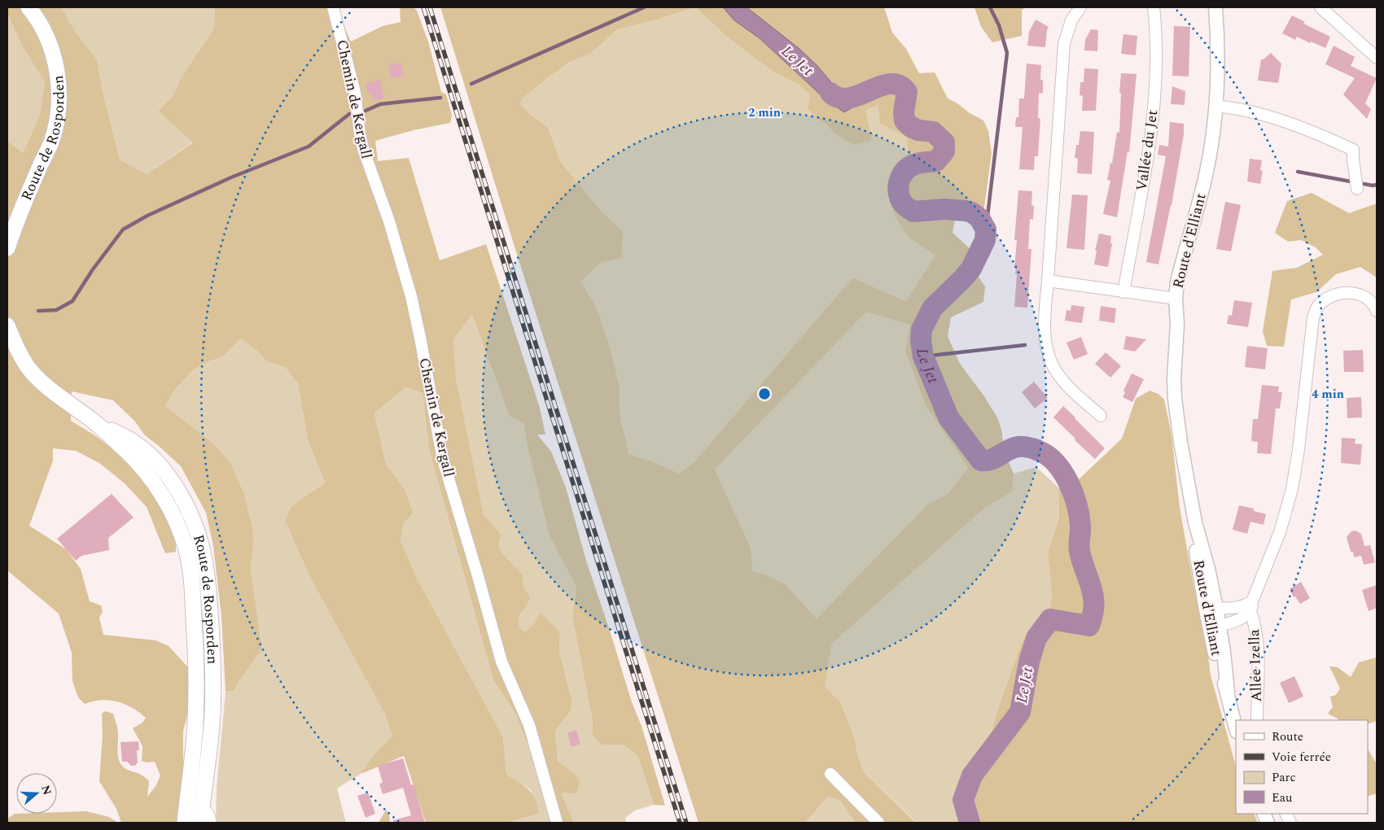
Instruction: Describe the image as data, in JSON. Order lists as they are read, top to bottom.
{
  "streets": {
    "main road": ["Route de Rosporden"],
    "street": [
      "Chemin de Kergall",
      "Vallée du Jet",
      "Route d'Elliant",
      "Allée Izella"
    ]
  },
  "crossings": [
    ["Route d'Elliant", "Allée Izella"]
  ],
  "water": ["Le Jet"],
  "legend": [
    "Route",
    "Voie ferrée",
    "Parc",
    "Eau"
  ],
  "north": "right",
  "rings": ["2 min", "4 min"]
}
